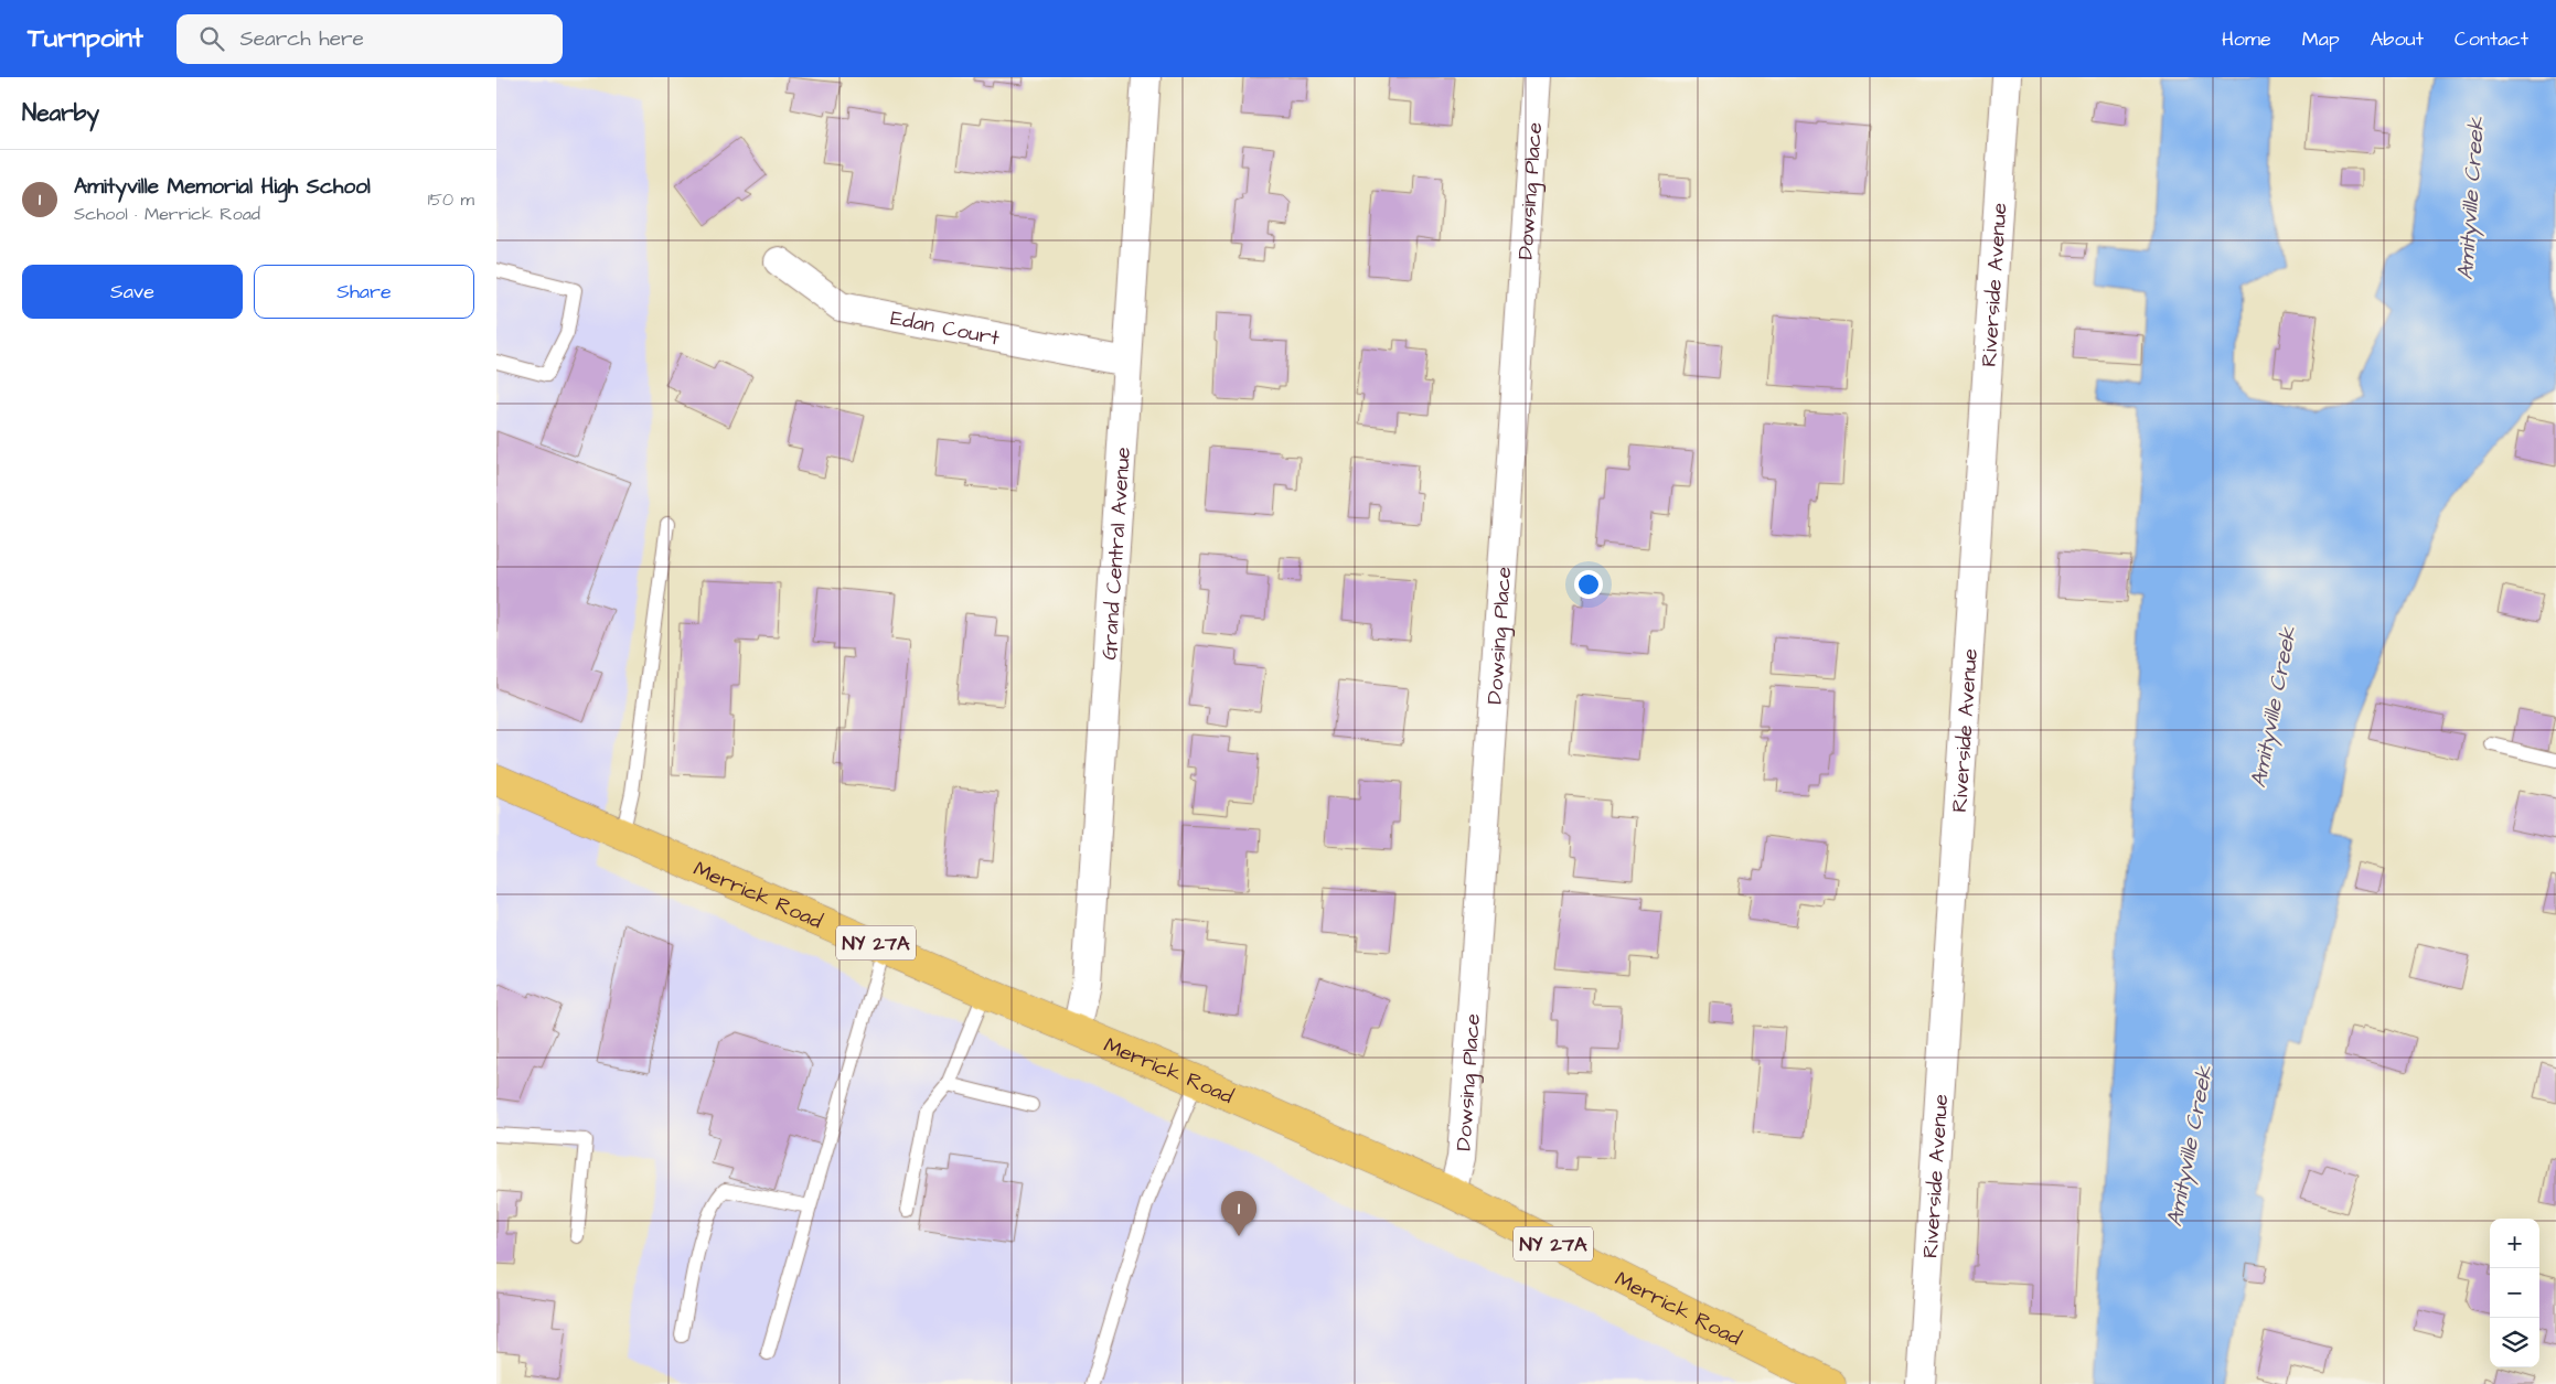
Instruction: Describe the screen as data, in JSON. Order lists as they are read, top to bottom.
{
  "streets": {
    "main road": ["Merrick Road", "NY 27A"],
    "street": [
      "Dowsing Place",
      "Riverside Avenue",
      "Edan Court",
      "Grand Central Avenue"
    ]
  },
  "crossings": [
    ["Dowsing Place", "Merrick Road"],
    ["Edan Court", "Grand Central Avenue"],
    ["Grand Central Avenue", "Merrick Road"]
  ],
  "water": ["Amityville Creek"],
  "page": {
    "header": "Turnpoint",
    "search": "Search here",
    "nav": [
      "Home",
      "Map",
      "About",
      "Contact"
    ],
    "heading": "Nearby",
    "list": [
      {
        "mark": "1",
        "name": "Amityville Memorial High School",
        "note": "School · Merrick Road",
        "value": "150 m"
      }
    ],
    "buttons": ["Save", "Share"],
    "pins": "1",
    "map_buttons": ["+", "−"]
  }
}
